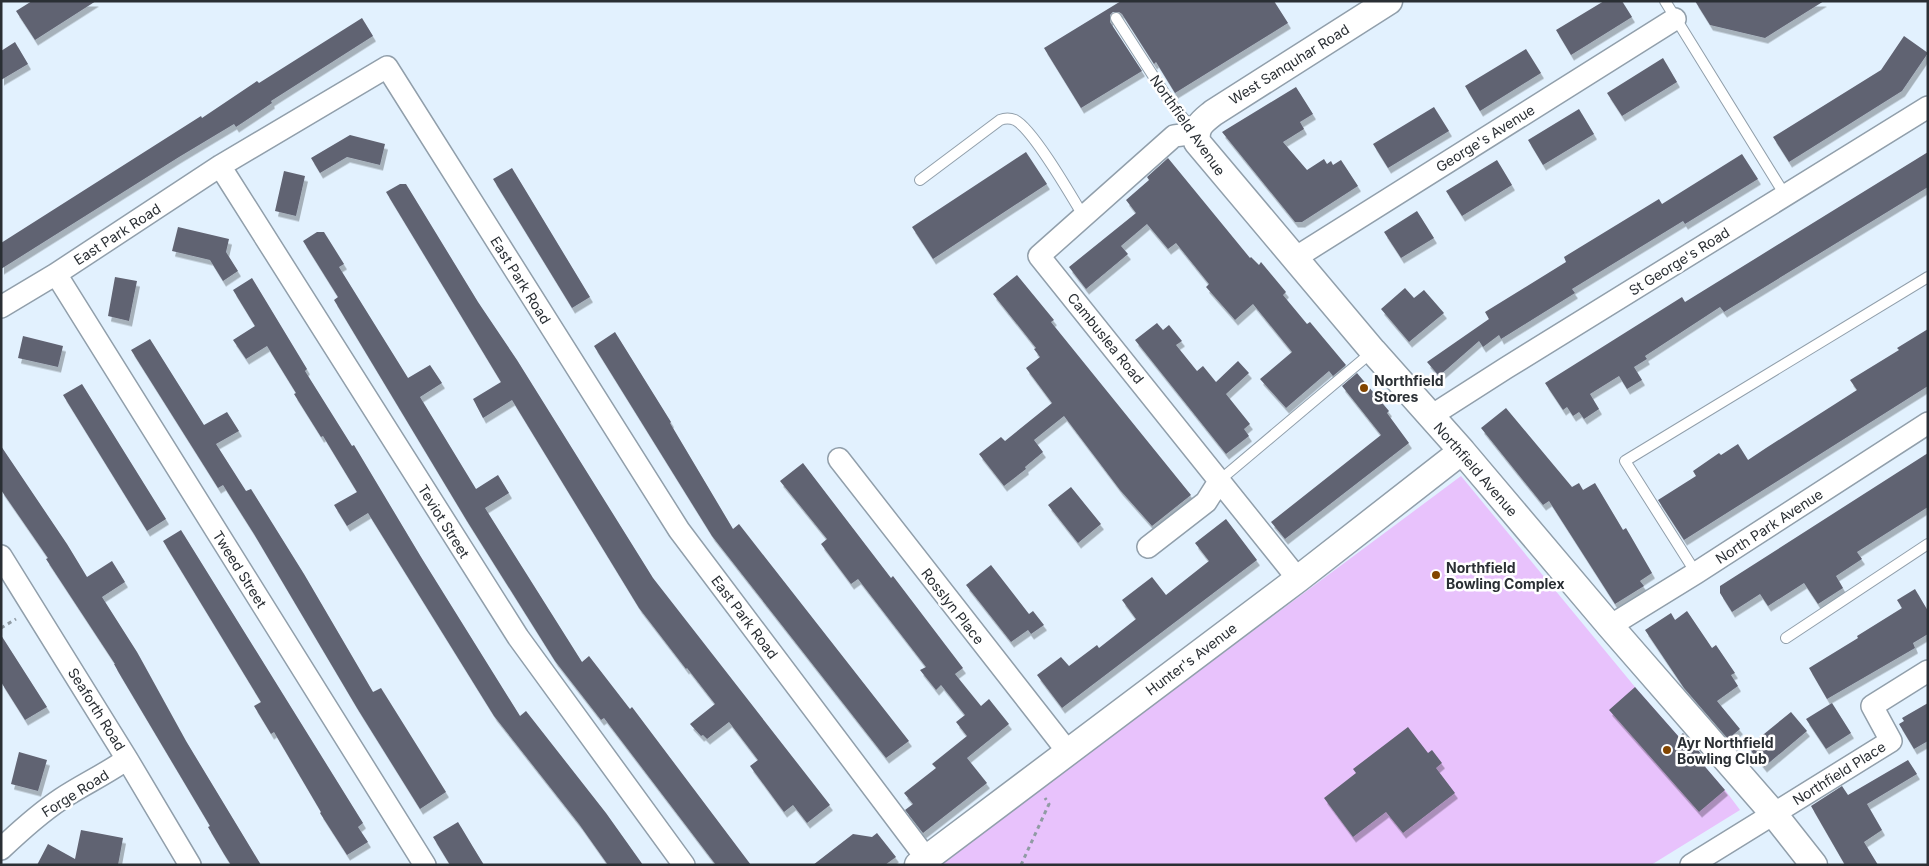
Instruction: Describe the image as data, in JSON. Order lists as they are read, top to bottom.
{
  "streets": {
    "street": [
      "West Sanquhar Road",
      "Northfield Avenue",
      "George's Avenue",
      "East Park Road",
      "St George's Road",
      "Cambuslea Road",
      "Teviot Street",
      "North Park Avenue",
      "Tweed Street",
      "Rosslyn Place",
      "Hunter's Avenue",
      "Seaforth Road",
      "Northfield Place",
      "Forge Road"
    ]
  },
  "crossings": [
    ["West Sanquhar Road", "Northfield Avenue"],
    ["West Sanquhar Road", "Cambuslea Road"],
    ["Northfield Avenue", "George's Avenue"],
    ["Northfield Avenue", "St George's Road"],
    ["Northfield Avenue", "Cambuslea Road"],
    ["Northfield Avenue", "North Park Avenue"],
    ["Northfield Avenue", "Hunter's Avenue"],
    ["Northfield Avenue", "Northfield Place"],
    ["East Park Road", "Teviot Street"],
    ["East Park Road", "Tweed Street"],
    ["East Park Road", "Hunter's Avenue"],
    ["Cambuslea Road", "Hunter's Avenue"],
    ["Rosslyn Place", "Hunter's Avenue"],
    ["Seaforth Road", "Forge Road"]
  ],
  "places": ["Northfield Stores", "Northfield Bowling Complex", "Ayr Northfield Bowling Club"]
}
